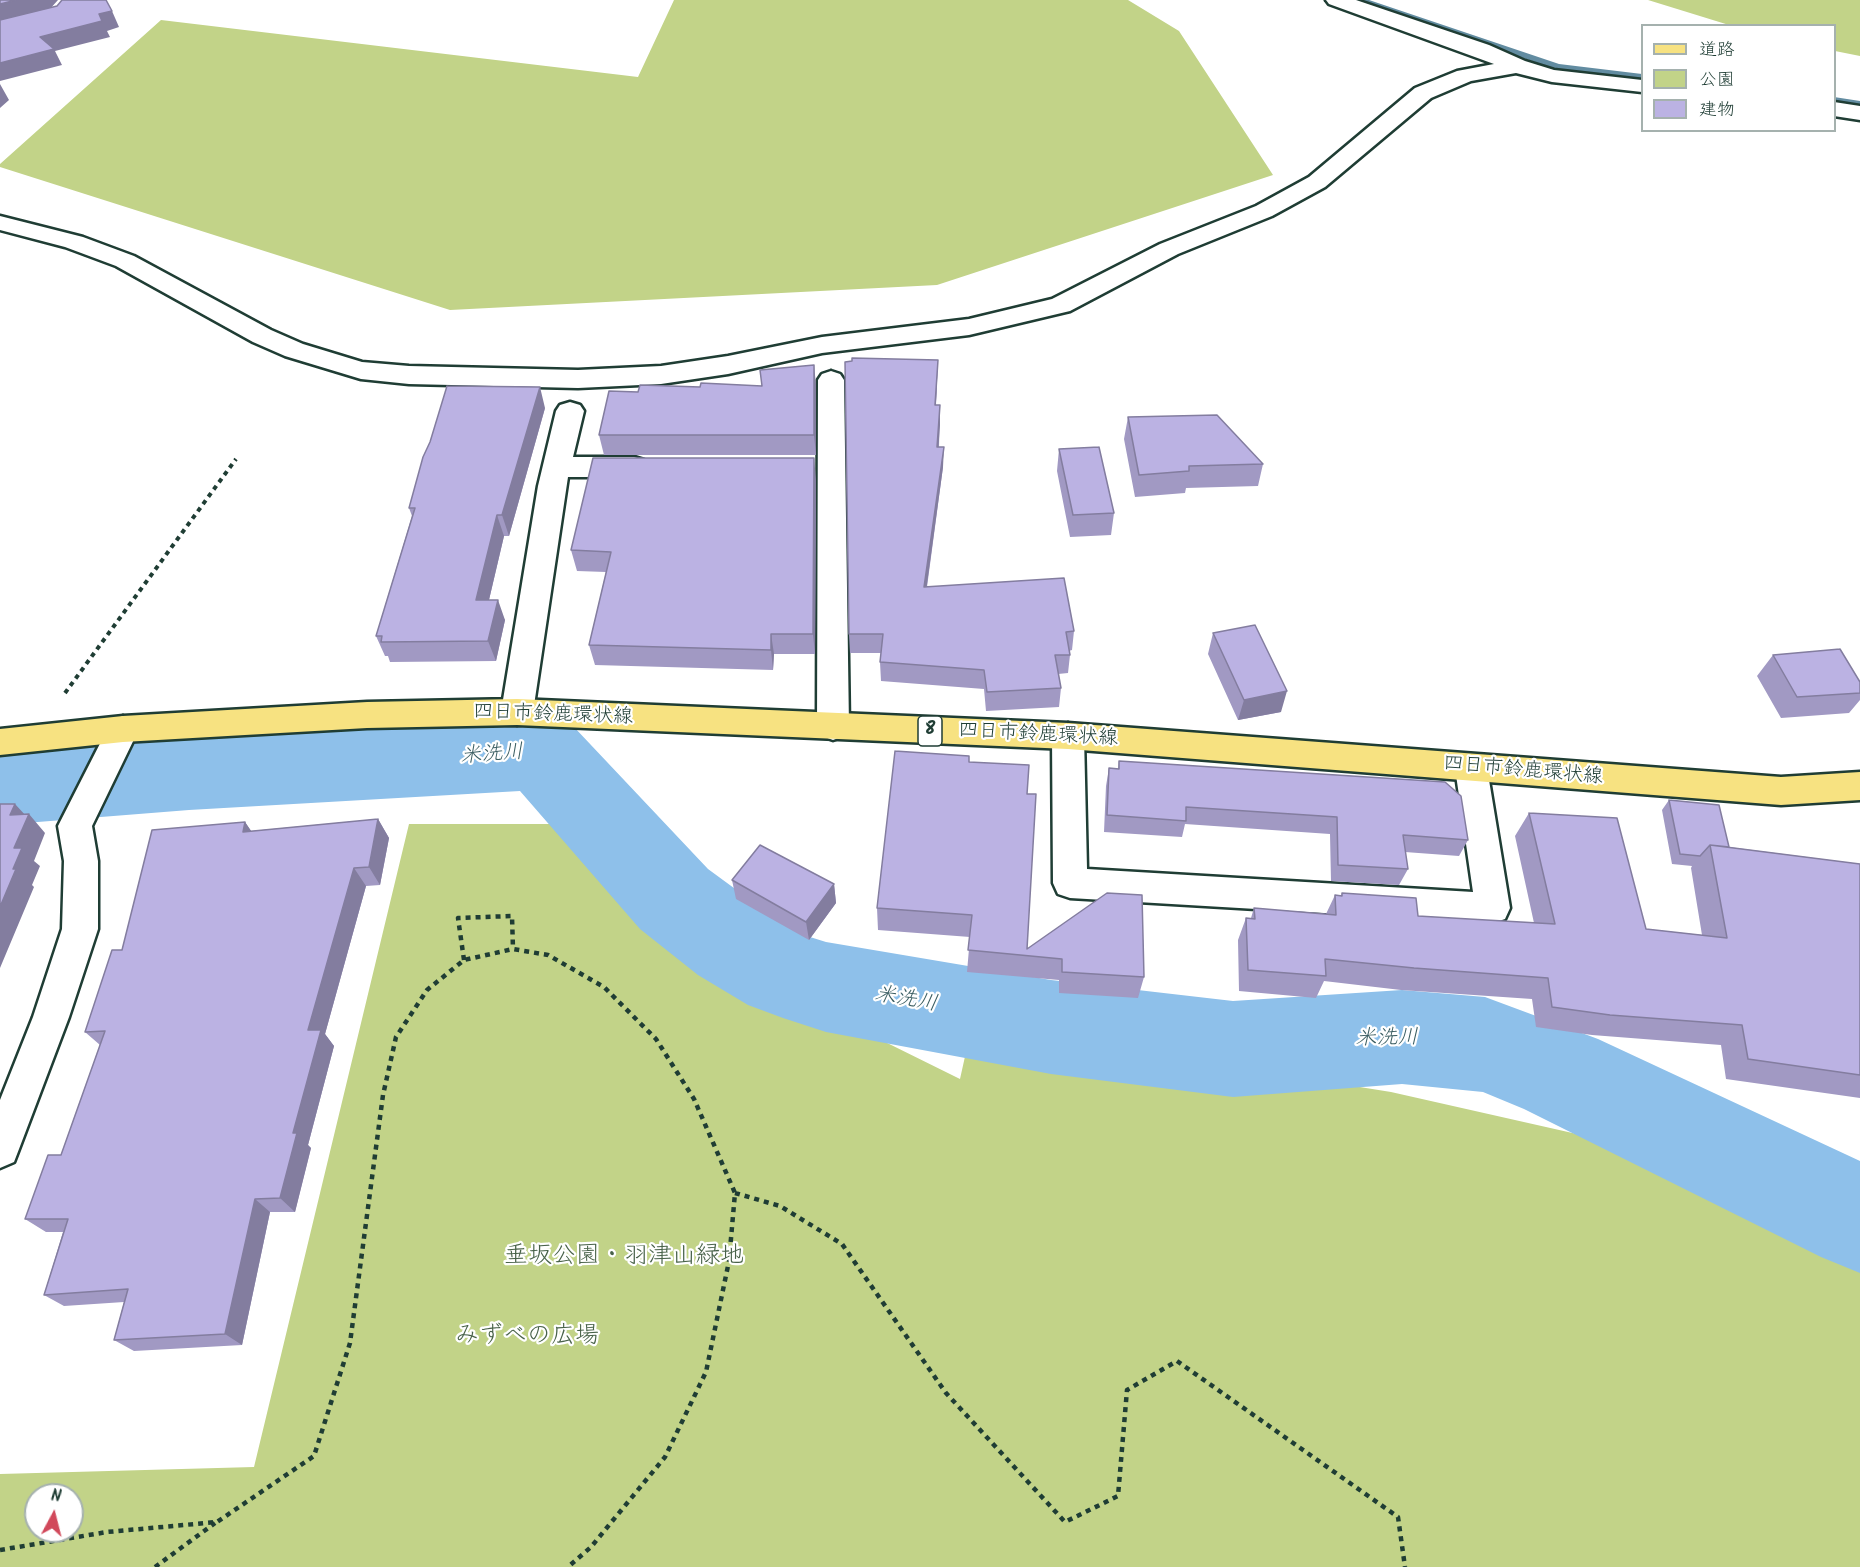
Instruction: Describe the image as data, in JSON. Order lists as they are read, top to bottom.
{
  "streets": {
    "main road": ["四日市鈴鹿環状線", "8"]
  },
  "water": ["米洗川"],
  "parks": ["垂坂公園・羽津山緑地", "みずべの広場"],
  "legend": ["道路", "公園", "建物"],
  "north": "top"
}
